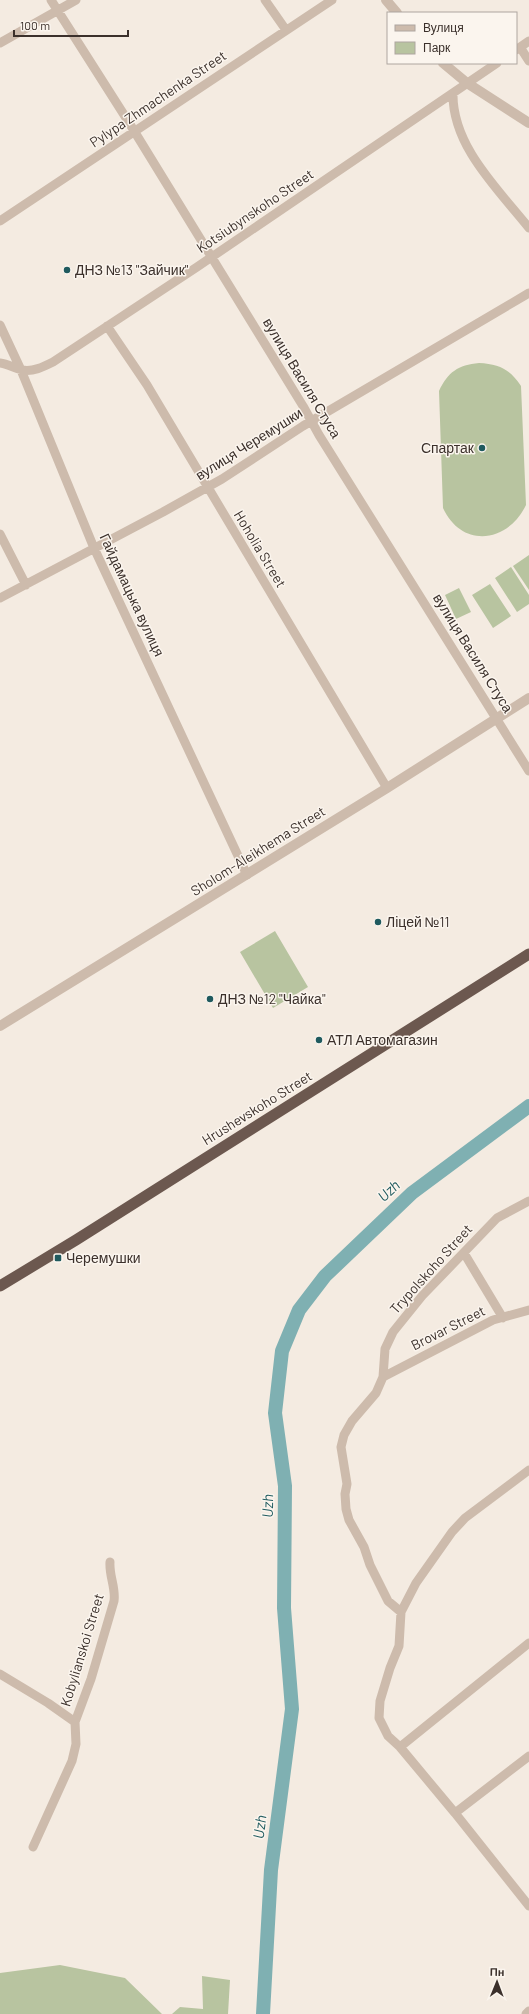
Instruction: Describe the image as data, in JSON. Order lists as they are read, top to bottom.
{
  "streets": {
    "highway": ["Hrushevskoho Street"],
    "street": [
      "Pylypa Zhmachenka Street",
      "Kotsiubynskoho Street",
      "вулиця Василя Стуса",
      "вулиця Черемушки",
      "Hoholia Street",
      "Гайдамацька вулиця",
      "Sholom-Aleikhema Street",
      "Trypolskoho Street",
      "Brovar Street",
      "Kobylianskoi Street"
    ]
  },
  "crossings": [
    ["Pylypa Zhmachenka Street", "вулиця Василя Стуса"],
    ["Kotsiubynskoho Street", "вулиця Василя Стуса"],
    ["Kotsiubynskoho Street", "Hoholia Street"],
    ["Kotsiubynskoho Street", "Гайдамацька вулиця"],
    ["вулиця Василя Стуса", "вулиця Черемушки"],
    ["вулиця Василя Стуса", "Sholom-Aleikhema Street"],
    ["вулиця Черемушки", "Hoholia Street"],
    ["вулиця Черемушки", "Гайдамацька вулиця"],
    ["Hoholia Street", "Sholom-Aleikhema Street"],
    ["Гайдамацька вулиця", "Sholom-Aleikhema Street"],
    ["Trypolskoho Street", "Brovar Street"]
  ],
  "water": ["Uzh"],
  "places": {
    "other": [
      "ДНЗ №13 \"Зайчик\"",
      "Спартак",
      "Ліцей №11",
      "ДНЗ №12 \"Чайка\"",
      "АТЛ Автомагазин"
    ],
    "transit": ["Черемушки"]
  },
  "legend": ["Вулиця", "Парк"],
  "scale_bar": "100 m",
  "north": "top"
}
